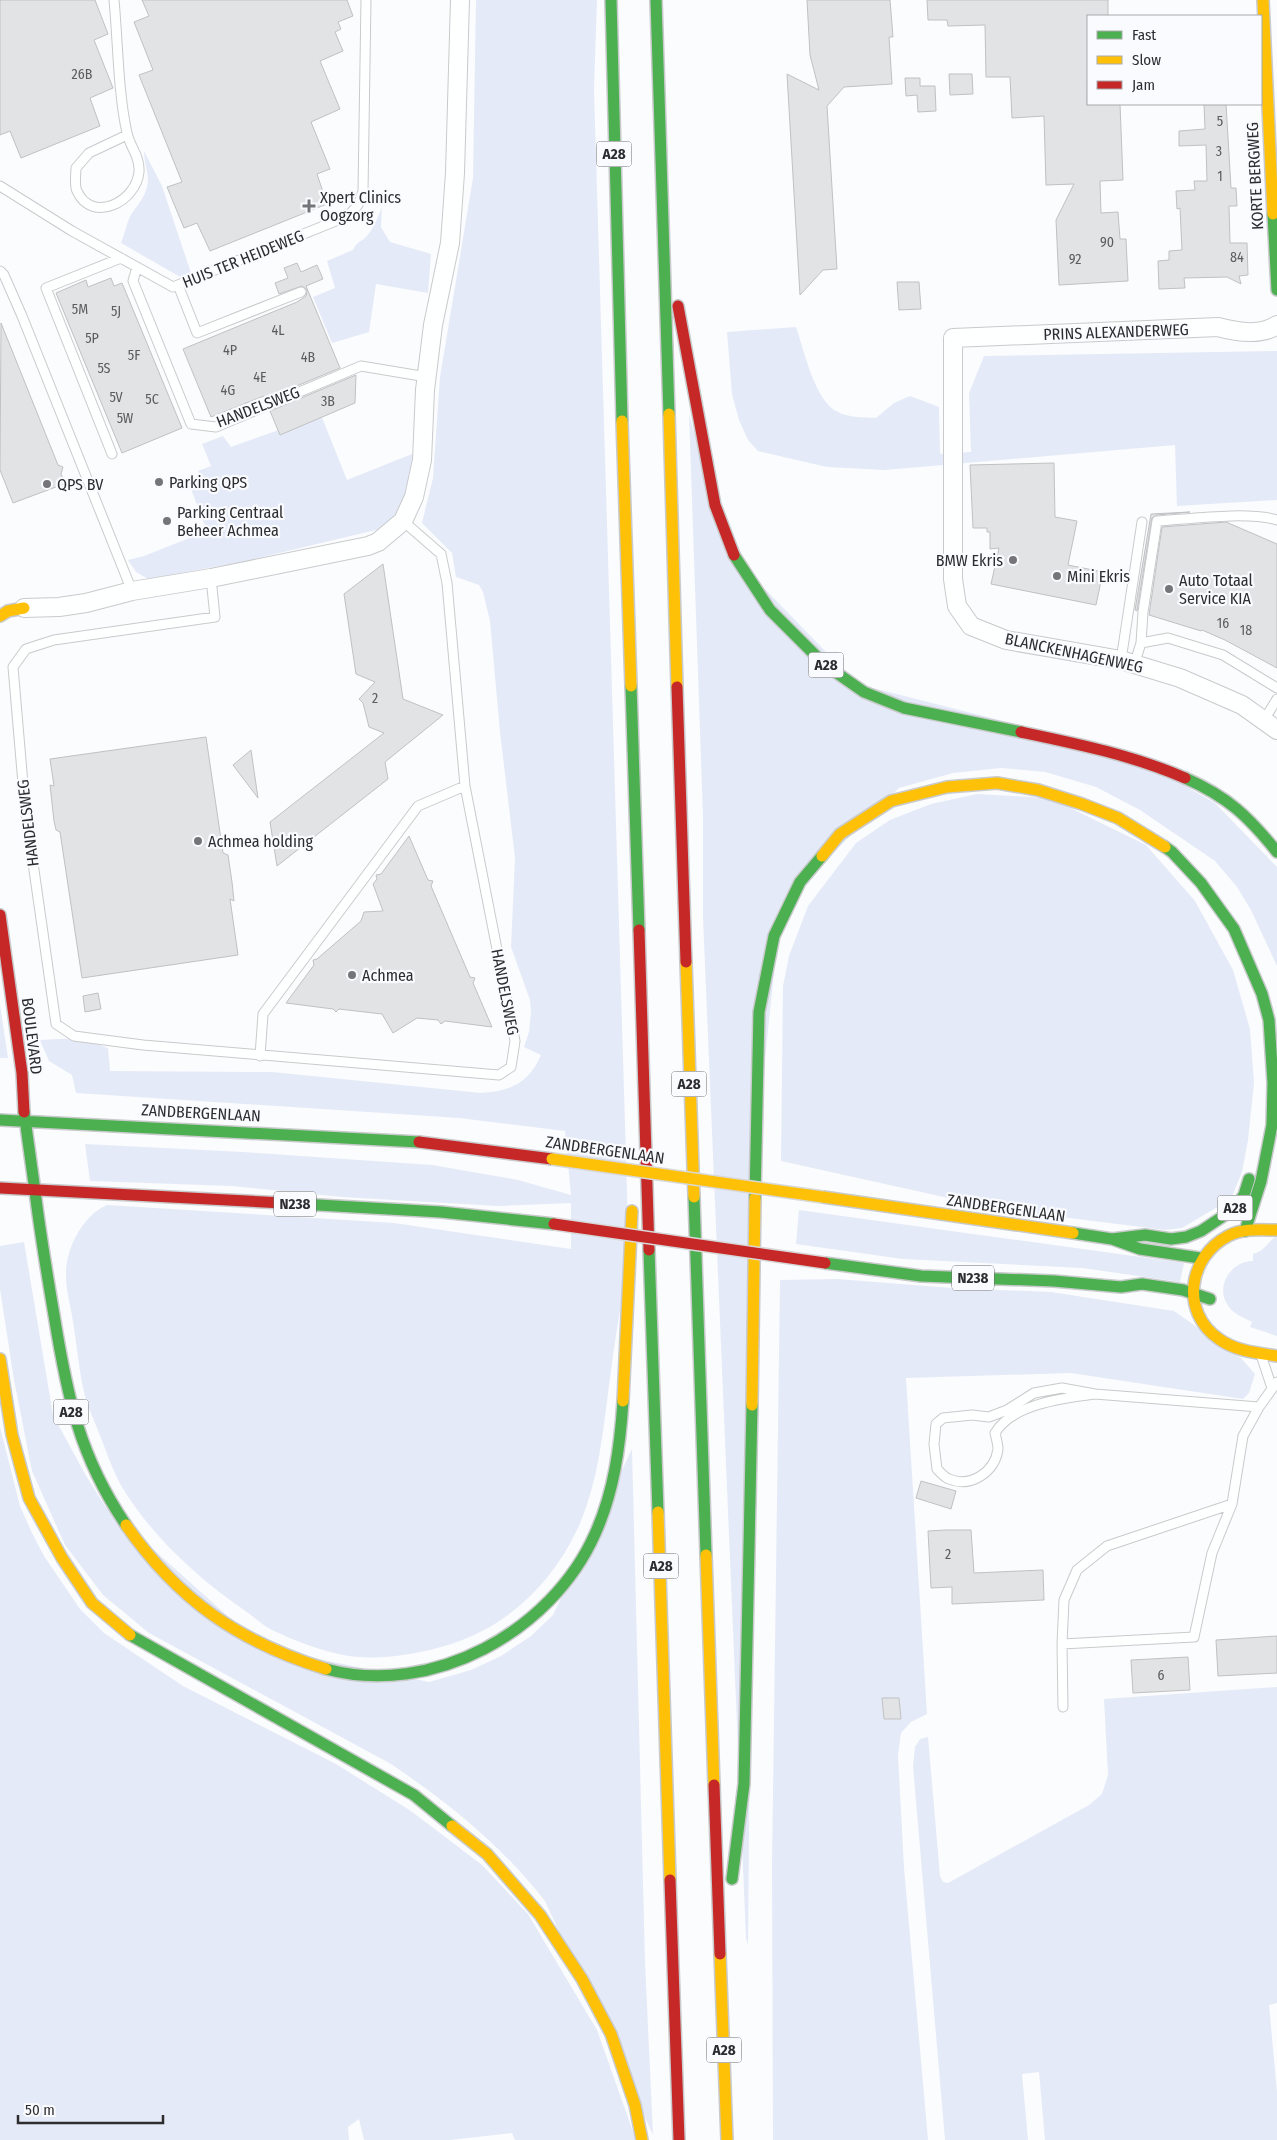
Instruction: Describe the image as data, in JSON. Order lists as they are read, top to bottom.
{
  "streets": {
    "main road": [
      "A28",
      "KORTE BERGWEG",
      "BOULEVARD",
      "ZANDBERGENLAAN",
      "N238"
    ],
    "street": ["PRINS ALEXANDERWEG", "BLANCKENHAGENWEG"],
    "lane": ["HUIS TER HEIDEWEG", "HANDELSWEG"]
  },
  "crossings": [
    ["A28", "BOULEVARD"],
    ["A28", "ZANDBERGENLAAN"],
    ["A28", "N238"],
    ["HUIS TER HEIDEWEG", "HANDELSWEG"],
    ["PRINS ALEXANDERWEG", "BLANCKENHAGENWEG"],
    ["BOULEVARD", "ZANDBERGENLAAN"],
    ["BOULEVARD", "N238"]
  ],
  "places": {
    "health": ["Xpert Clinics Oogzorg"],
    "other": [
      "Parking QPS",
      "QPS BV",
      "Parking Centraal Beheer Achmea",
      "BMW Ekris",
      "Mini Ekris",
      "Auto Totaal Service KIA",
      "Achmea holding",
      "Achmea"
    ]
  },
  "house_numbers": [
    "26B",
    "5",
    "3",
    "1",
    "90",
    "84",
    "92",
    "5M",
    "5J",
    "4L",
    "5P",
    "4P",
    "5F",
    "4B",
    "5S",
    "4E",
    "4G",
    "5V",
    "5C",
    "3B",
    "5W",
    "16",
    "18",
    "2",
    "2",
    "6"
  ],
  "legend": ["Fast", "Slow", "Jam"],
  "scale_bar": "50 m"
}
